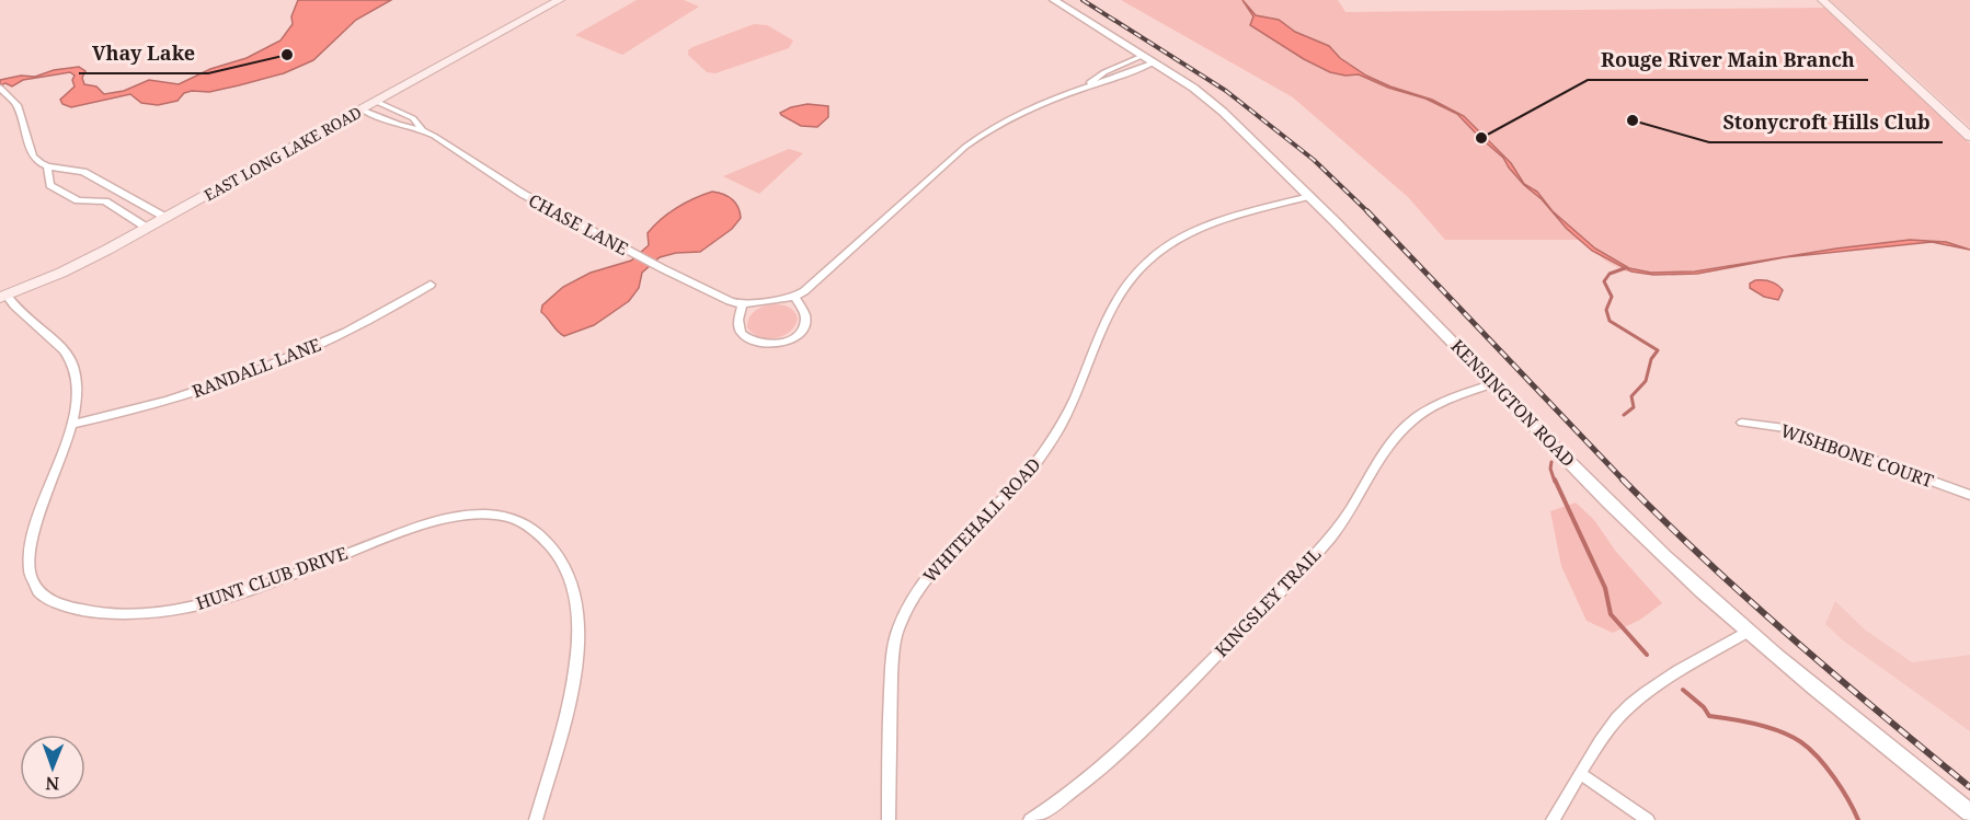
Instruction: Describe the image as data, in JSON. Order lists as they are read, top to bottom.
{
  "streets": {
    "main road": ["EAST LONG LAKE ROAD"],
    "street": [
      "CHASE LANE",
      "RANDALL LANE",
      "KENSINGTON ROAD",
      "WISHBONE COURT",
      "WHITEHALL ROAD",
      "HUNT CLUB DRIVE",
      "KINGSLEY TRAIL"
    ]
  },
  "crossings": [
    ["EAST LONG LAKE ROAD", "CHASE LANE"],
    ["EAST LONG LAKE ROAD", "HUNT CLUB DRIVE"],
    ["CHASE LANE", "KENSINGTON ROAD"],
    ["RANDALL LANE", "HUNT CLUB DRIVE"],
    ["KENSINGTON ROAD", "WHITEHALL ROAD"],
    ["KENSINGTON ROAD", "KINGSLEY TRAIL"]
  ],
  "places": ["Vhay Lake", "Stonycroft Hills Club", "Rouge River Main Branch"],
  "north": "bottom"
}
